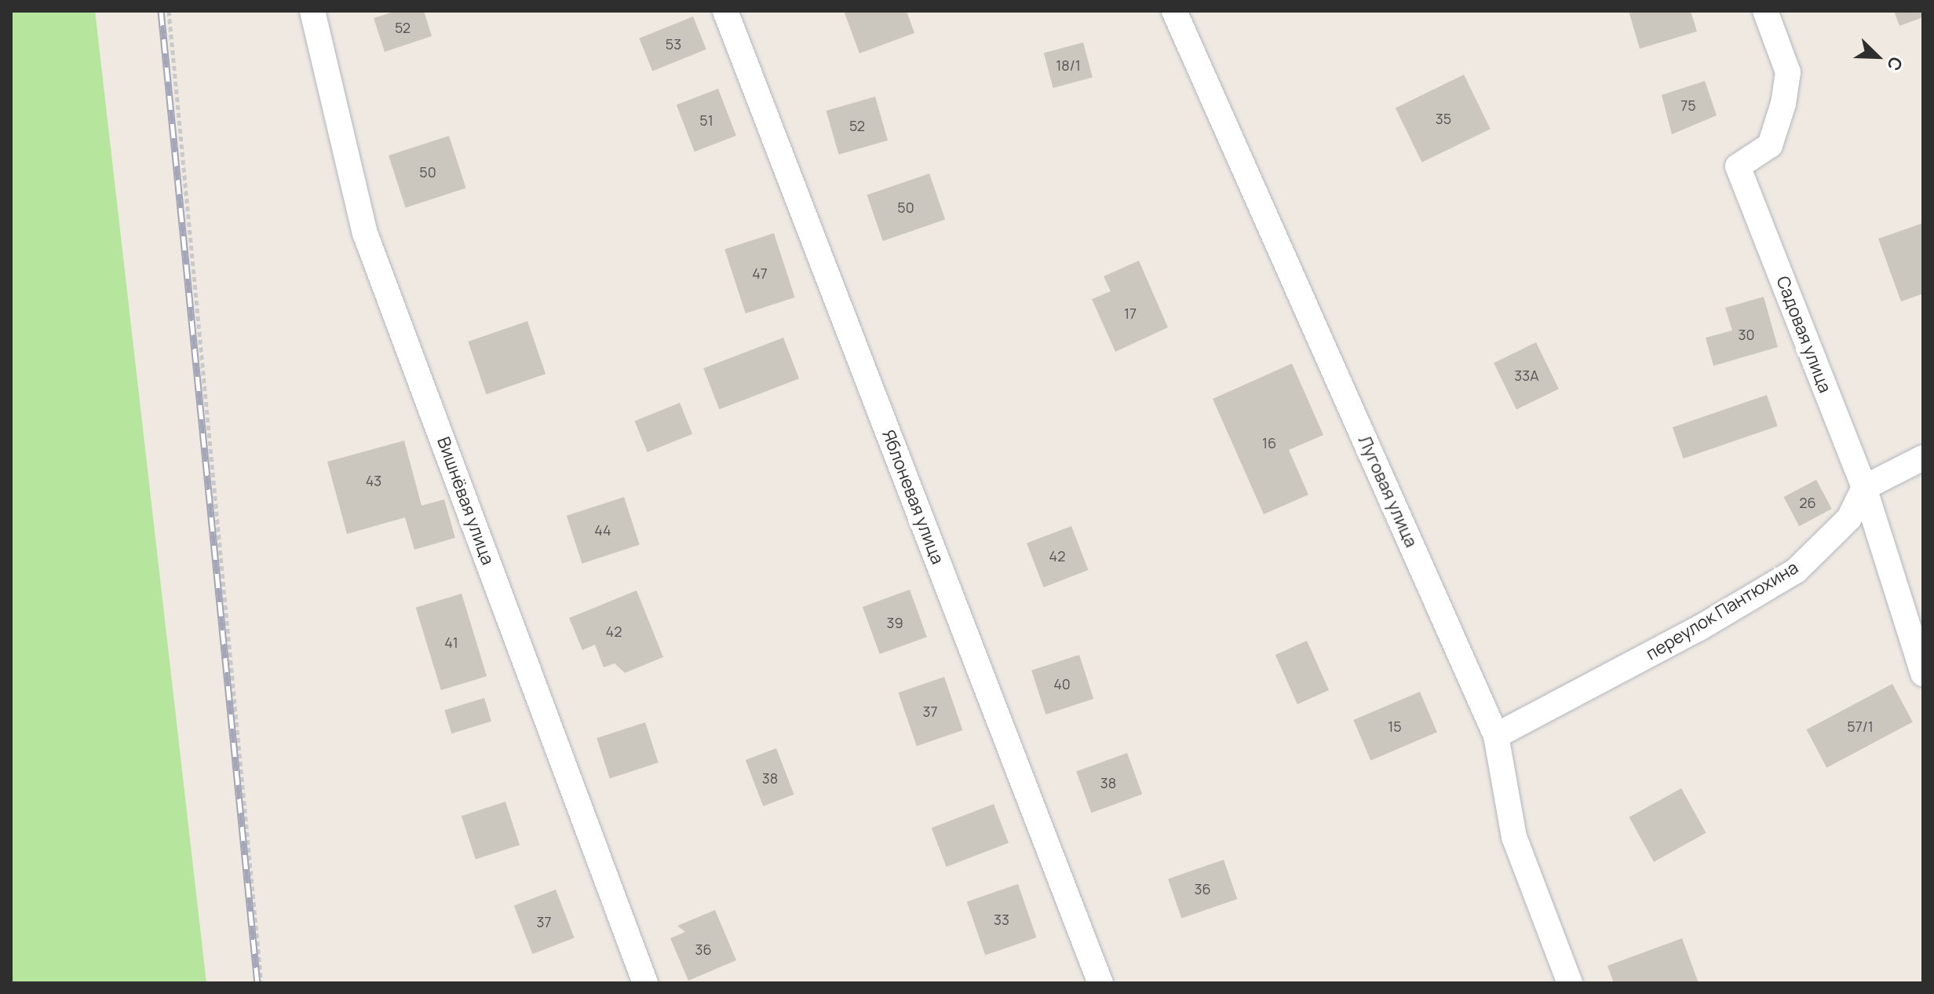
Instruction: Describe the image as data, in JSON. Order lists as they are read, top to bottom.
{
  "streets": {
    "street": [
      "Садовая улица",
      "Луговая улица",
      "Яблоневая улица",
      "Вишнёвая улица",
      "переулок Пантюхина"
    ]
  },
  "crossings": [
    ["Садовая улица", "переулок Пантюхина"],
    ["Луговая улица", "переулок Пантюхина"]
  ],
  "house_numbers": [
    "52",
    "53",
    "18/1",
    "75",
    "35",
    "51",
    "52",
    "50",
    "50",
    "47",
    "17",
    "30",
    "33А",
    "16",
    "43",
    "26",
    "44",
    "42",
    "39",
    "42",
    "41",
    "40",
    "37",
    "15",
    "57/1",
    "38",
    "38",
    "36",
    "33",
    "37",
    "36"
  ],
  "north": "bottom right"
}
